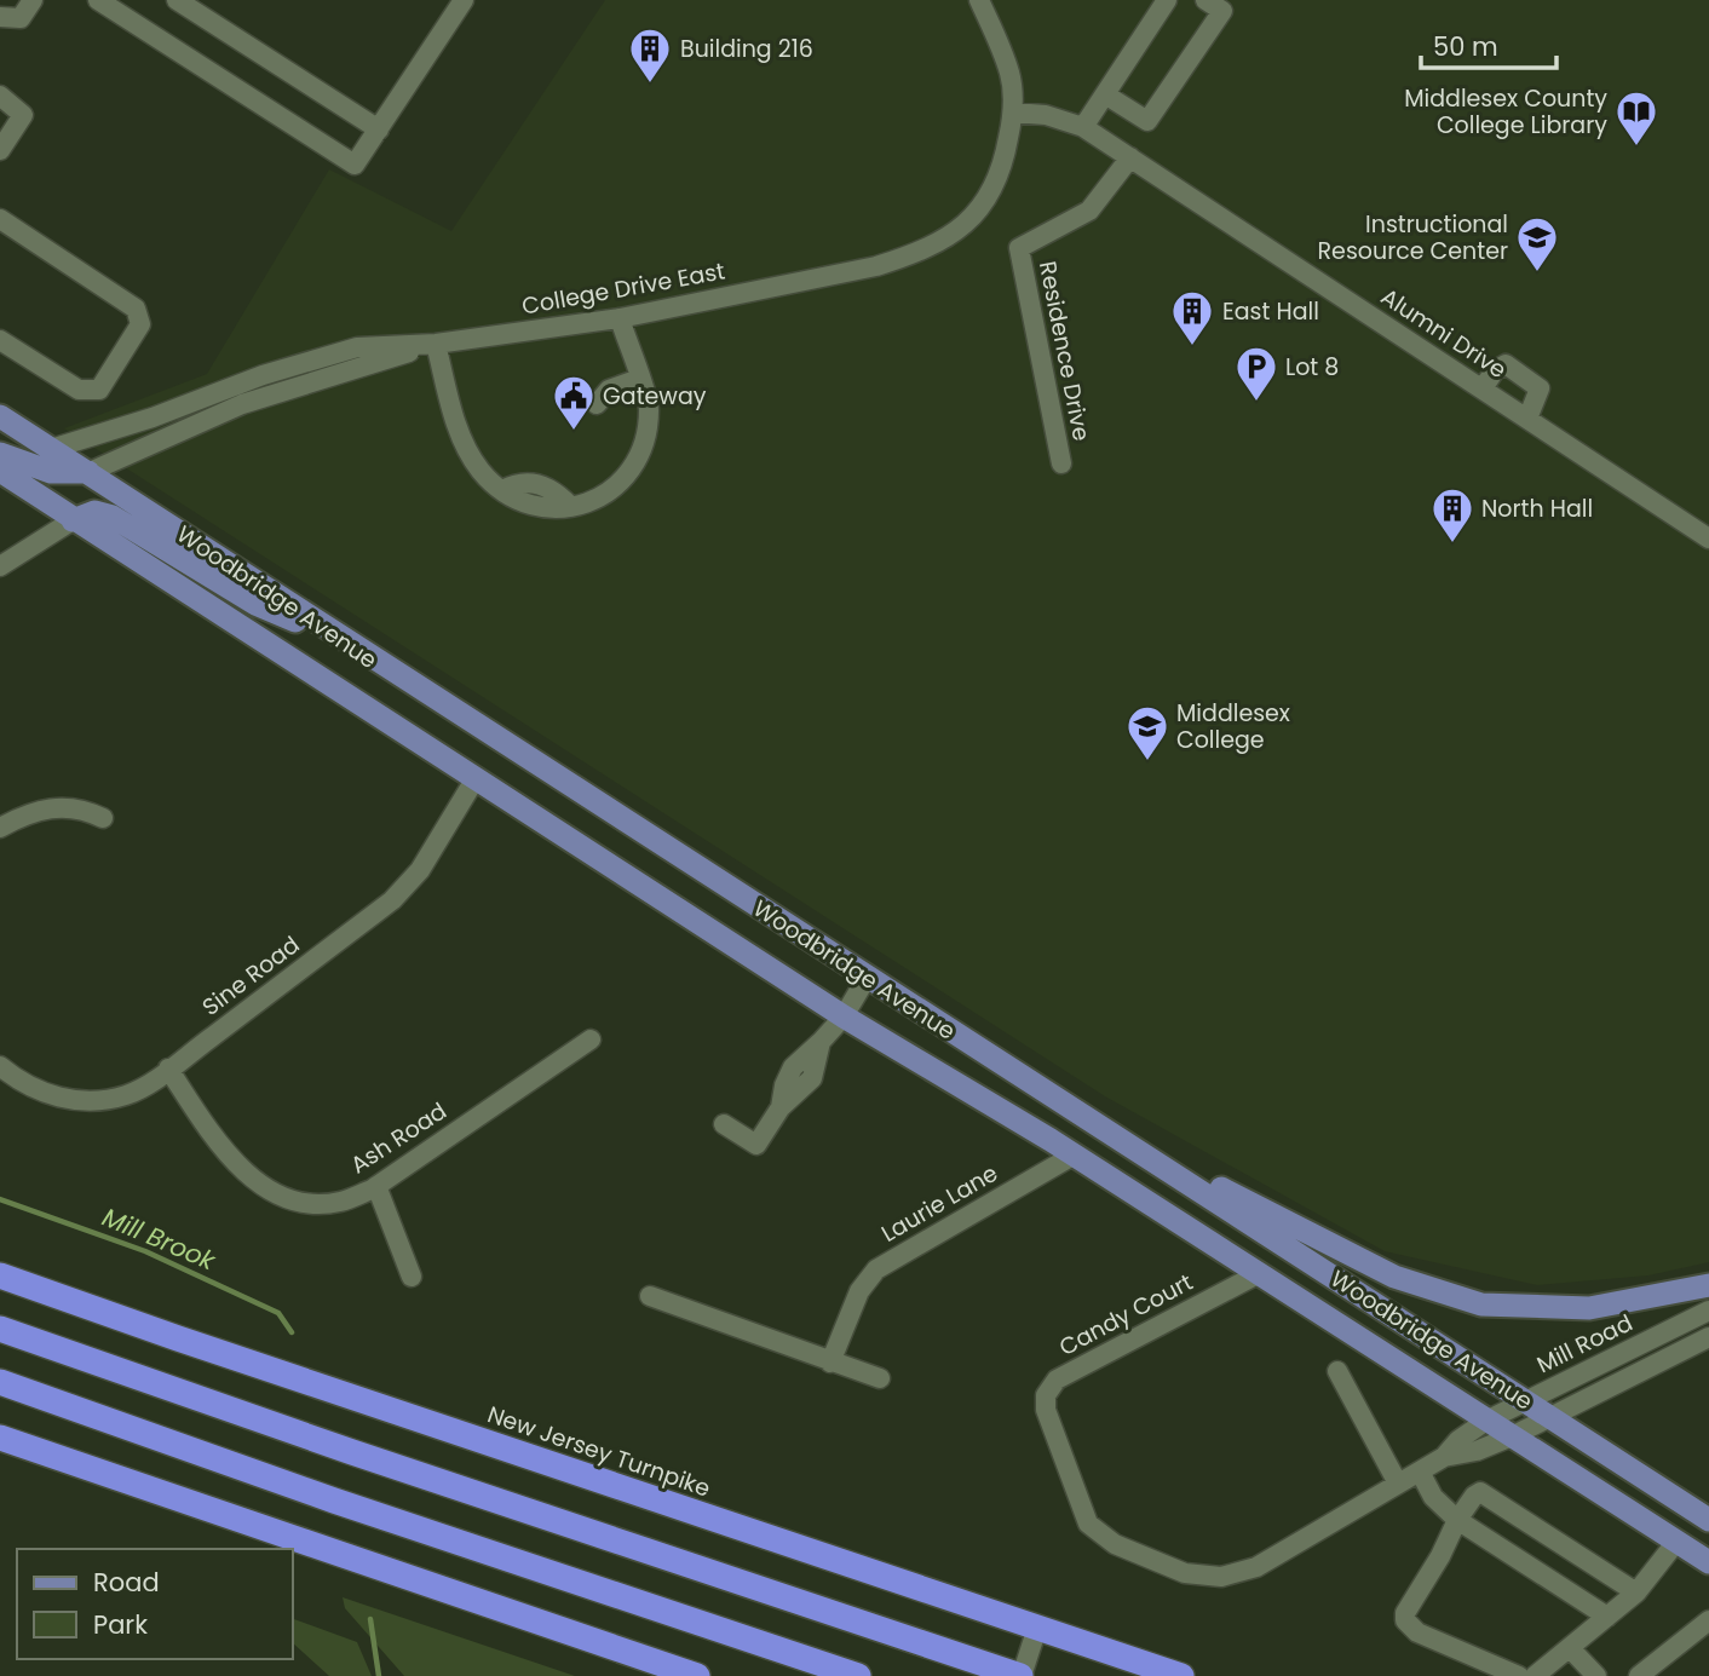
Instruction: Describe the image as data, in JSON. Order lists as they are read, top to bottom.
{
  "streets": {
    "highway": ["New Jersey Turnpike"],
    "main road": ["Woodbridge Avenue"],
    "street": [
      "College Drive East",
      "Alumni Drive",
      "Residence Drive",
      "Sine Road",
      "Ash Road",
      "Laurie Lane",
      "Candy Court",
      "Mill Road"
    ]
  },
  "crossings": [
    ["College Drive East", "Alumni Drive"],
    ["College Drive East", "Woodbridge Avenue"],
    ["Alumni Drive", "Residence Drive"],
    ["Woodbridge Avenue", "Sine Road"],
    ["Woodbridge Avenue", "Laurie Lane"],
    ["Woodbridge Avenue", "Candy Court"],
    ["Woodbridge Avenue", "Mill Road"],
    ["Sine Road", "Ash Road"],
    ["Candy Court", "Mill Road"]
  ],
  "water": ["Mill Brook"],
  "places": {
    "building": ["Building 216", "East Hall", "North Hall"],
    "library": ["Middlesex County College Library"],
    "school or university": ["Instructional Resource Center", "Middlesex College"],
    "parking": ["Lot 8"],
    "public building": ["Gateway"]
  },
  "legend": ["Road", "Park"],
  "scale_bar": "50 m"
}
